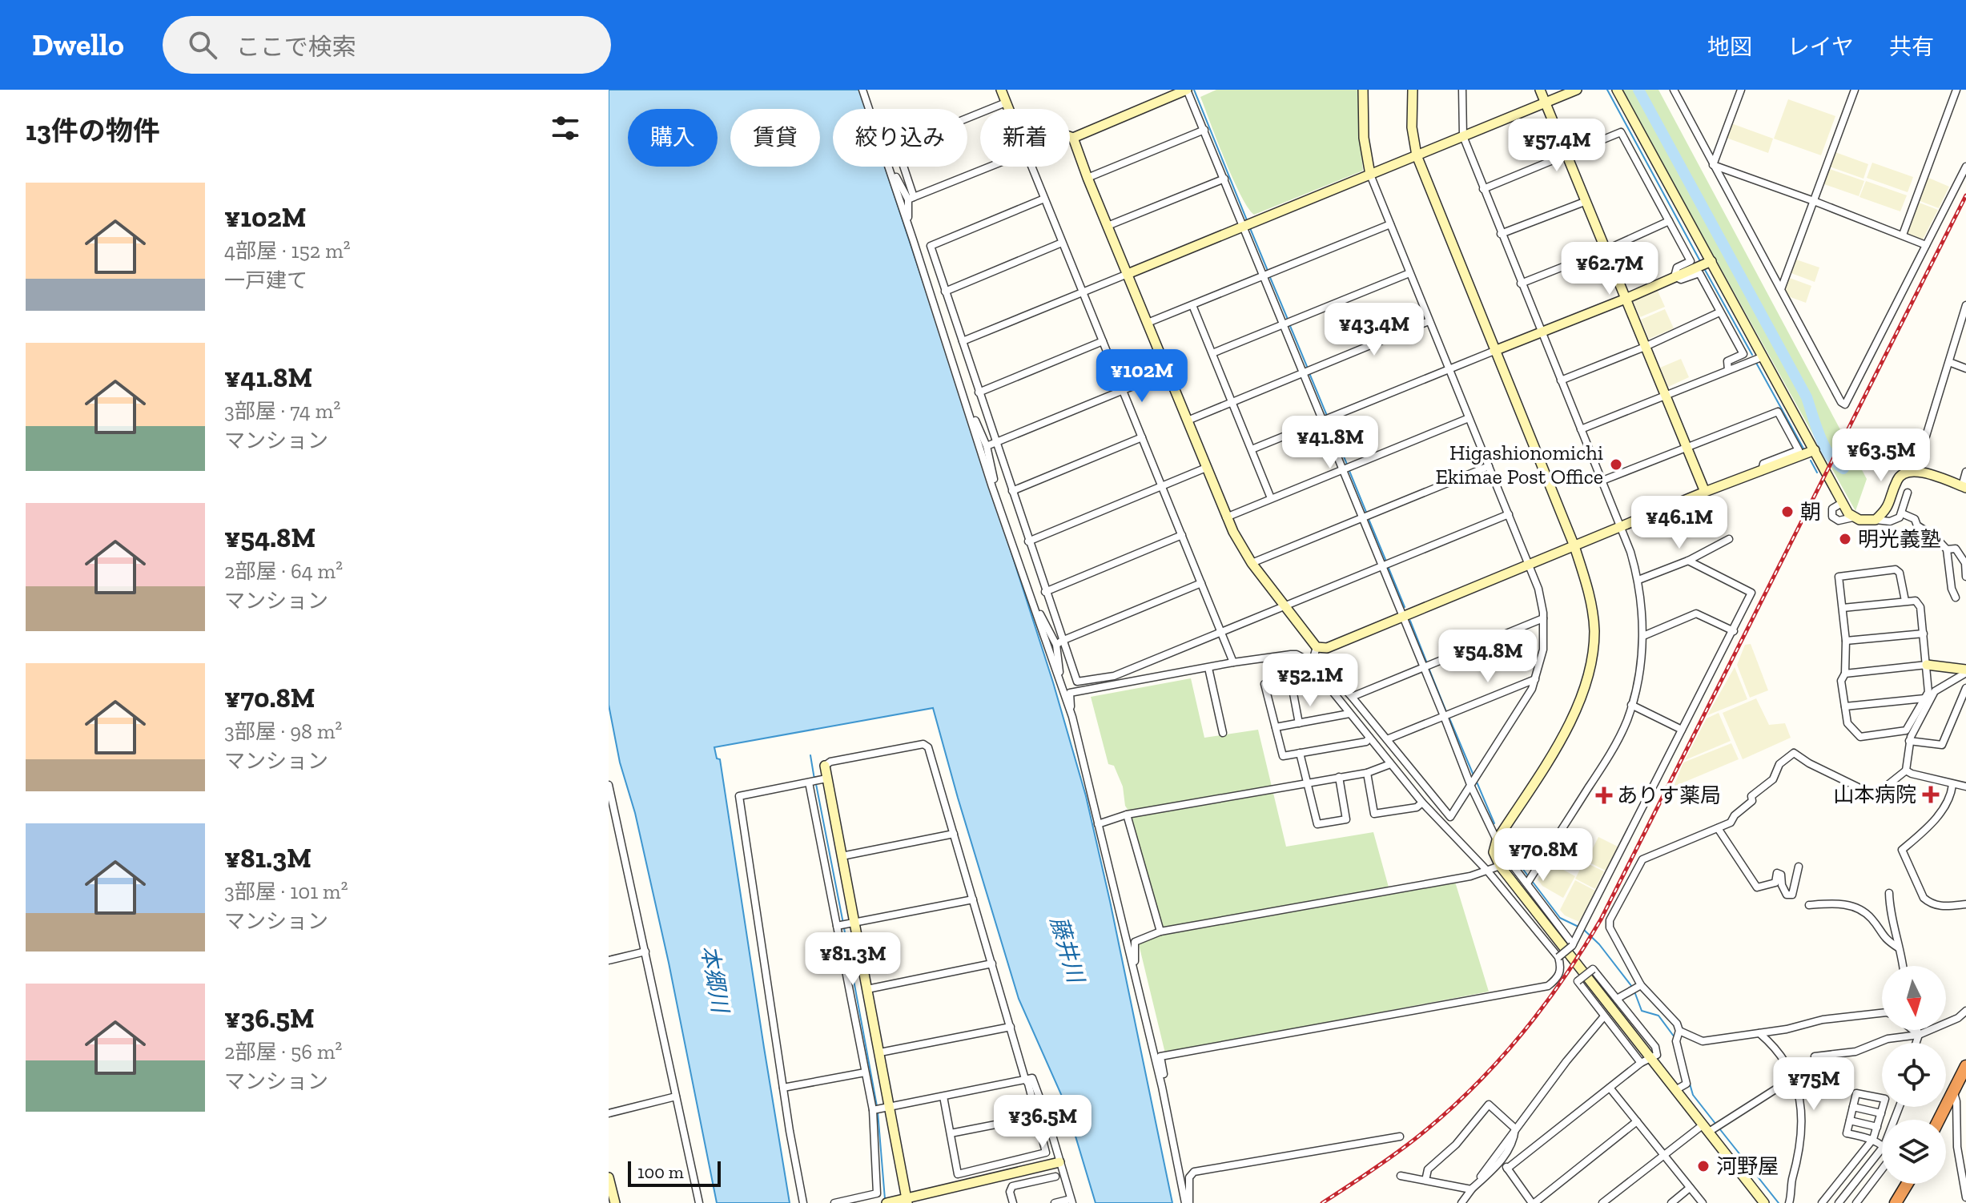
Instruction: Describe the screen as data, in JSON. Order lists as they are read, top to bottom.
{
  "water": ["藤井川", "本郷川"],
  "places": {
    "other": [
      "Higashionomichi Ekimae Post Office",
      "朝",
      "明光義塾",
      "河野屋"
    ],
    "health": ["山本病院", "ありす薬局"]
  },
  "scale_bar": "100 m",
  "north": "bottom",
  "page": {
    "header": "Dwello",
    "search": "ここで検索",
    "nav": ["地図", "レイヤ", "共有"],
    "heading": "13件の物件",
    "chip": [
      "購入",
      "賃貸",
      "絞り込み",
      "新着"
    ],
    "price": [
      "¥57.4M",
      "¥62.7M",
      "¥43.4M",
      "¥102M",
      "¥41.8M",
      "¥63.5M",
      "¥46.1M",
      "¥54.8M",
      "¥52.1M",
      "¥70.8M",
      "¥81.3M",
      "¥75M",
      "¥36.5M"
    ],
    "list": [
      {
        "name": "¥102M",
        "note": "4部屋 · 152 m² · 一戸建て"
      },
      {
        "name": "¥41.8M",
        "note": "3部屋 · 74 m² · マンション"
      },
      {
        "name": "¥54.8M",
        "note": "2部屋 · 64 m² · マンション"
      },
      {
        "name": "¥70.8M",
        "note": "3部屋 · 98 m² · マンション"
      },
      {
        "name": "¥81.3M",
        "note": "3部屋 · 101 m² · マンション"
      },
      {
        "name": "¥36.5M",
        "note": "2部屋 · 56 m² · マンション"
      }
    ],
    "scale": "100 m"
  }
}
